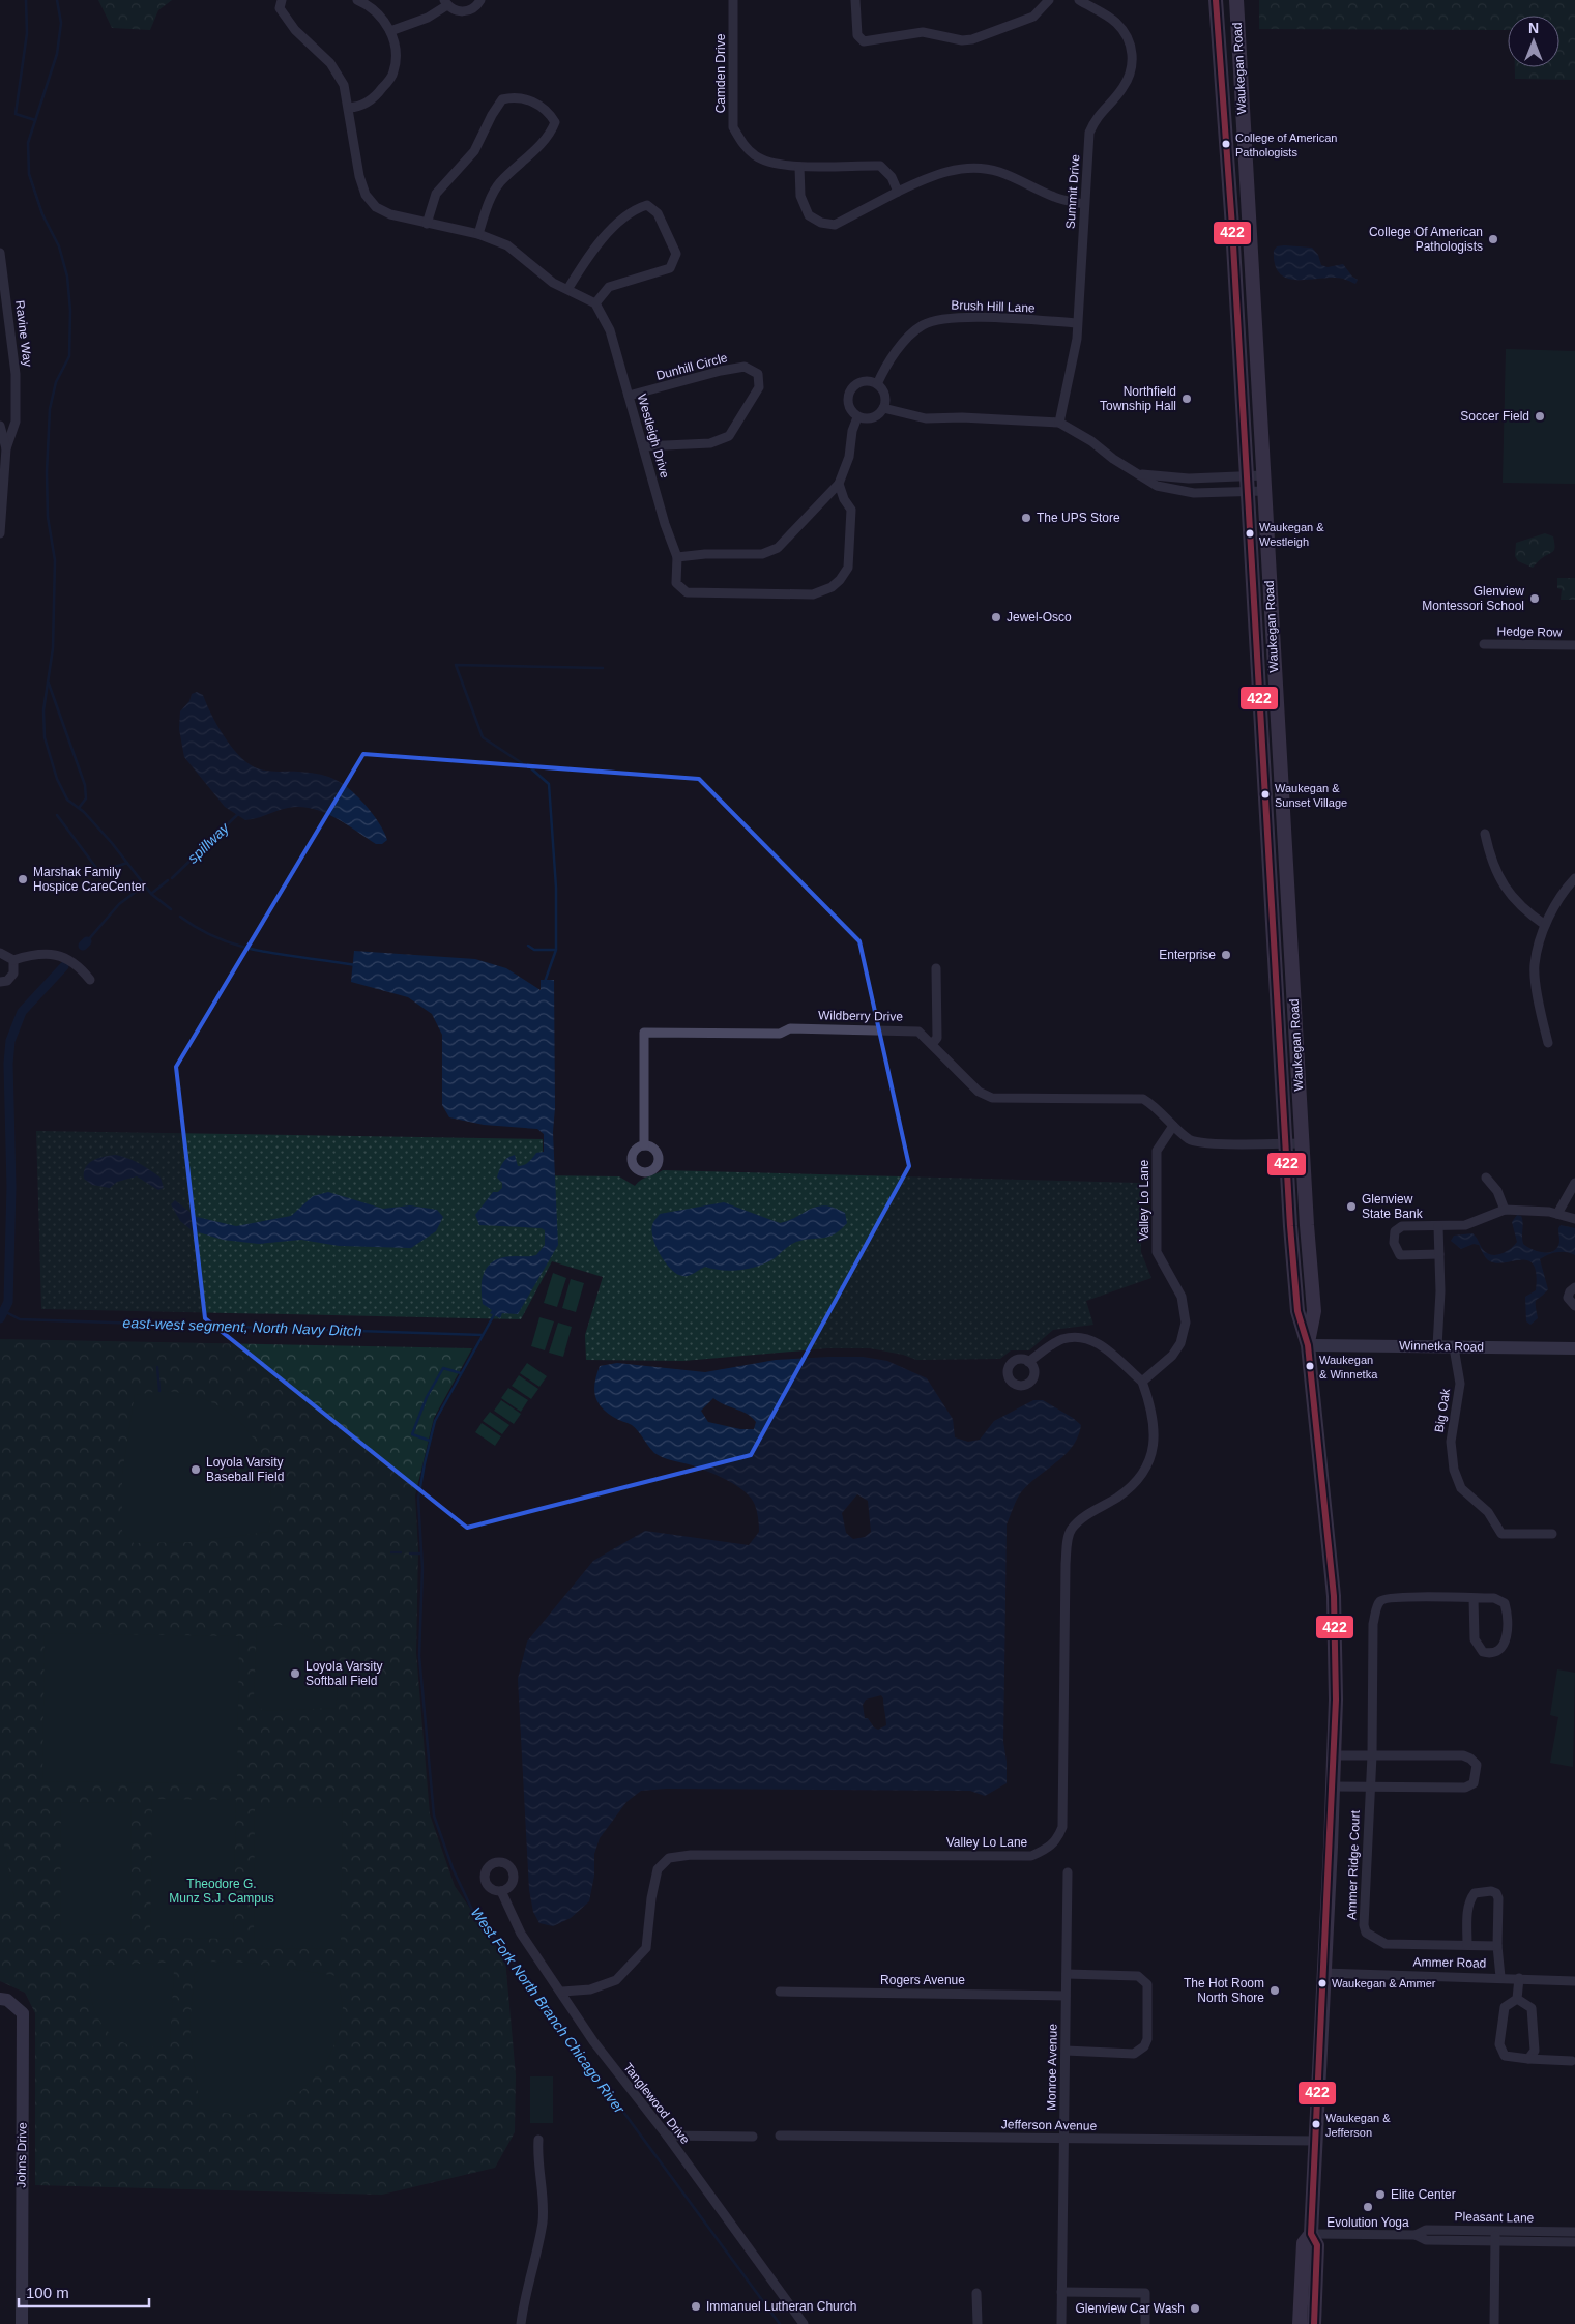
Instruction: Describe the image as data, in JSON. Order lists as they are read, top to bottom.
{
  "streets": {
    "main road": ["Waukegan Road"],
    "street": [
      "Camden Drive",
      "Summit Drive",
      "Brush Hill Lane",
      "Ravine Way",
      "Dunhill Circle",
      "Westleigh Drive",
      "Hedge Row",
      "Wildberry Drive",
      "Valley Lo Lane",
      "Winnetka Road",
      "Big Oak",
      "Ammer Ridge Court",
      "Ammer Road",
      "Rogers Avenue",
      "Monroe Avenue",
      "Tanglewood Drive",
      "Jefferson Avenue",
      "Johns Drive",
      "Pleasant Lane"
    ]
  },
  "crossings": [
    ["Waukegan Road", "Wildberry Drive"],
    ["Waukegan Road", "Winnetka Road"],
    ["Waukegan Road", "Ammer Road"],
    ["Waukegan Road", "Jefferson Avenue"],
    ["Waukegan Road", "Pleasant Lane"],
    ["Summit Drive", "Brush Hill Lane"],
    ["Dunhill Circle", "Westleigh Drive"],
    ["Wildberry Drive", "Valley Lo Lane"],
    ["Valley Lo Lane", "Tanglewood Drive"],
    ["Winnetka Road", "Big Oak"],
    ["Rogers Avenue", "Monroe Avenue"],
    ["Monroe Avenue", "Jefferson Avenue"]
  ],
  "water": ["spillway", "east-west segment, North Navy Ditch", "West Fork North Branch Chicago River"],
  "parks": ["Theodore G. Munz S.J. Campus"],
  "places": [
    "College of American Pathologists",
    "College Of American Pathologists",
    "Northfield Township Hall",
    "Soccer Field",
    "The UPS Store",
    "Waukegan & Westleigh",
    "Glenview Montessori School",
    "Jewel-Osco",
    "Waukegan & Sunset Village",
    "Marshak Family Hospice CareCenter",
    "Enterprise",
    "Glenview State Bank",
    "Waukegan & Winnetka",
    "Loyola Varsity Baseball Field",
    "Loyola Varsity Softball Field",
    "Waukegan & Ammer",
    "The Hot Room North Shore",
    "Waukegan & Jefferson",
    "Elite Center",
    "Evolution Yoga",
    "Immanuel Lutheran Church",
    "Glenview Car Wash"
  ],
  "lines": ["transit line 422"],
  "scale_bar": "100 m",
  "north": "top"
}
